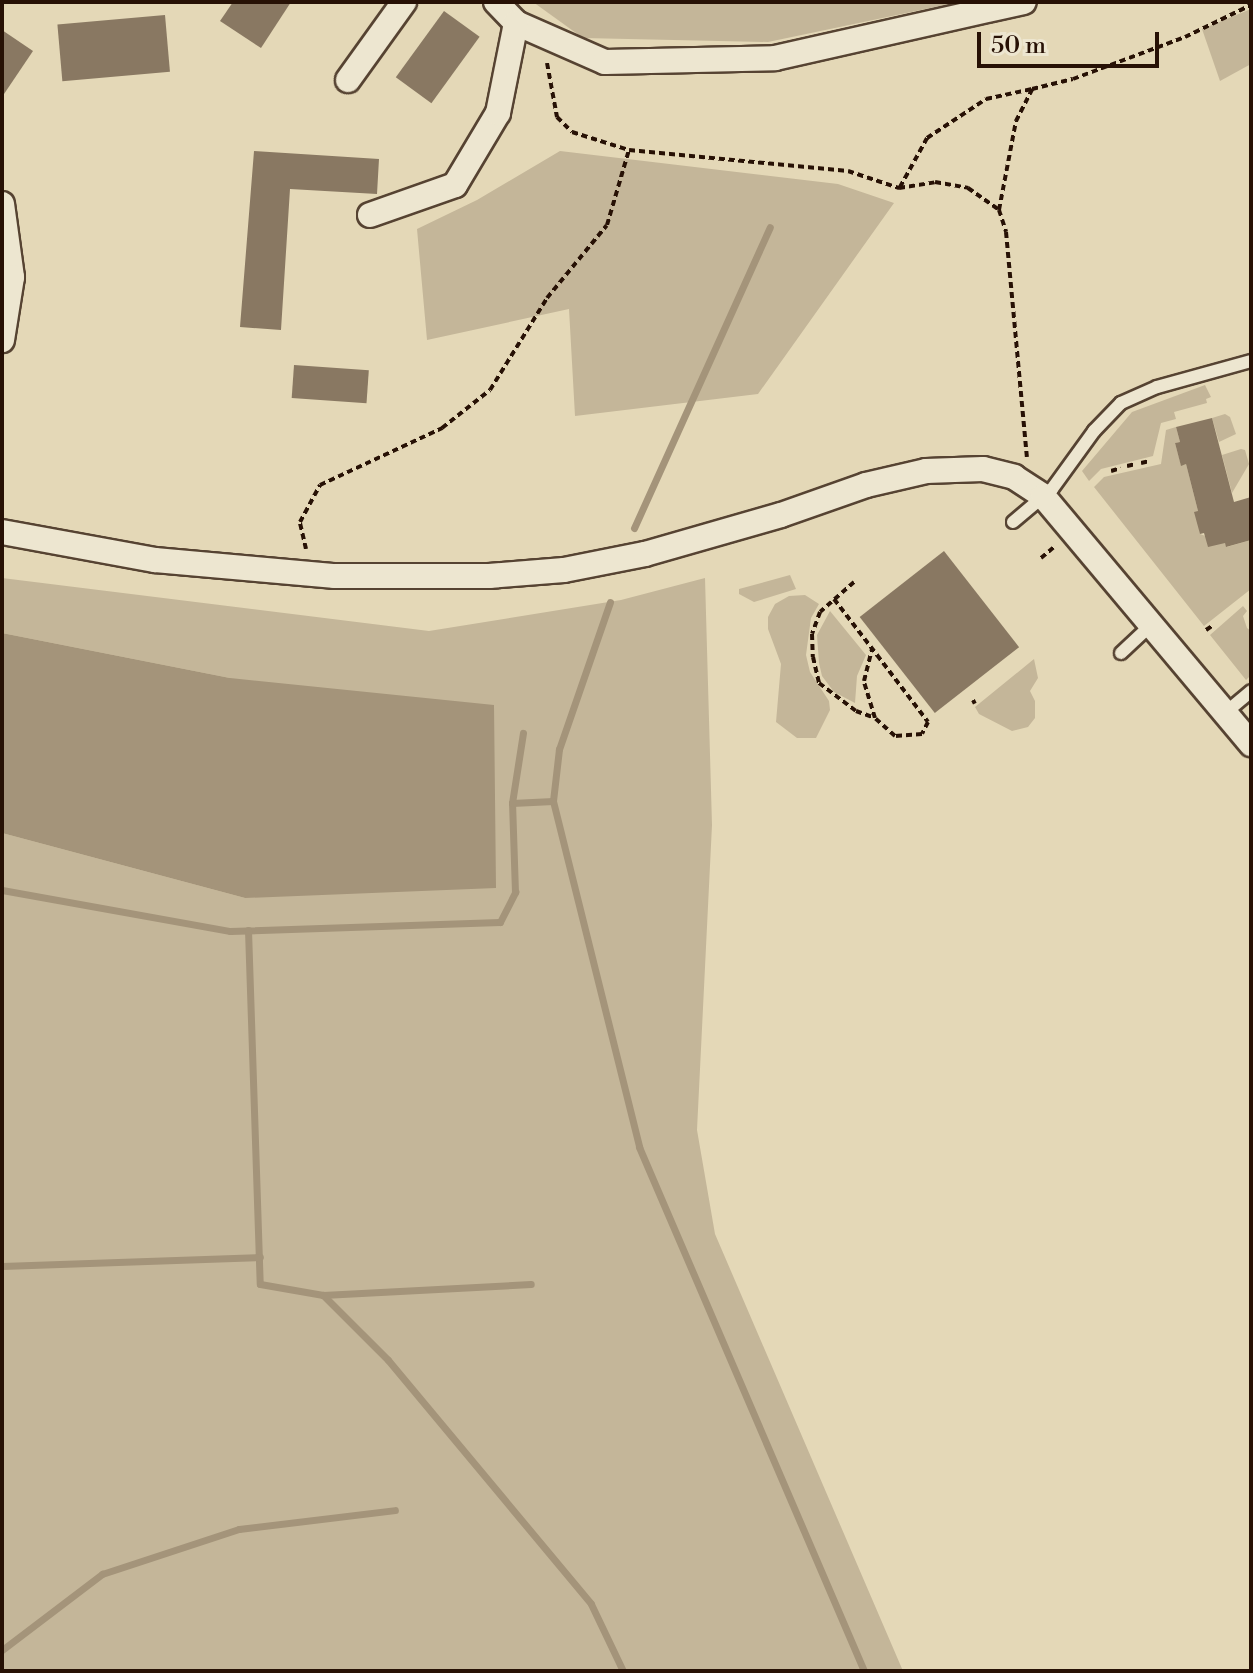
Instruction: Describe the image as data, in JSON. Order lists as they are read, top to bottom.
{
  "scale_bar": "50 m"
}
